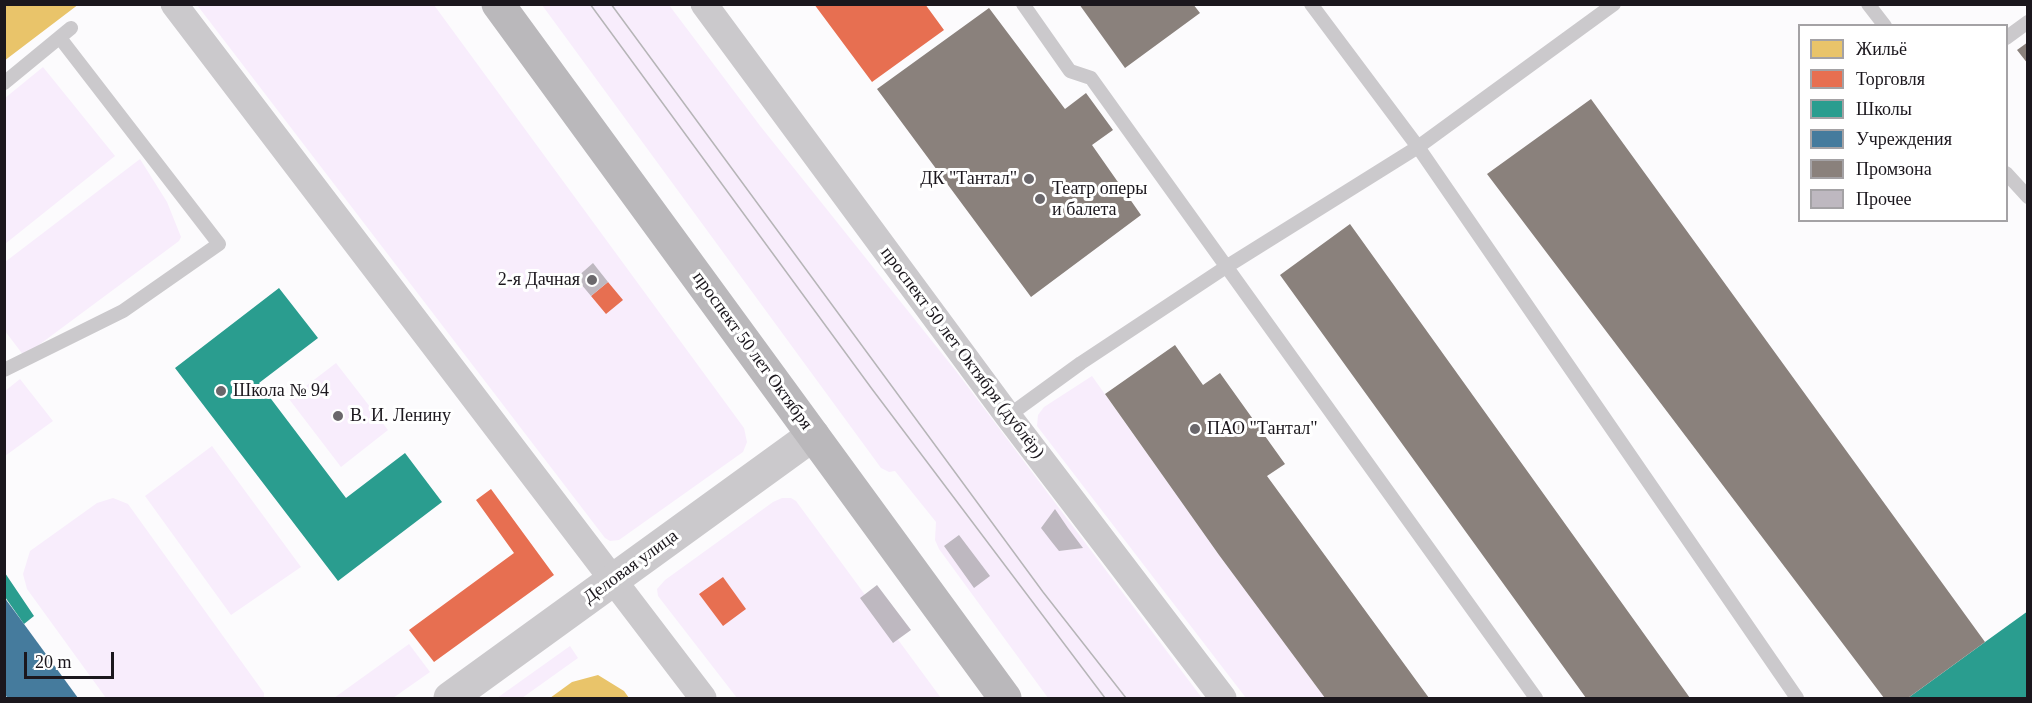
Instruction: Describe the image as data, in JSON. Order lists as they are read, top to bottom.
{
  "streets": {
    "main road": ["проспект 50 лет Октября"],
    "street": ["проспект 50 лет Октября (дублёр)", "Деловая улица"]
  },
  "crossings": [
    ["проспект 50 лет Октября", "Деловая улица"]
  ],
  "places": [
    "ДК \"Тантал\"",
    "Театр оперы и балета",
    "2-я Дачная",
    "Школа № 94",
    "В. И. Ленину",
    "ПАО \"Тантал\""
  ],
  "legend": [
    "Жильё",
    "Торговля",
    "Школы",
    "Учреждения",
    "Промзона",
    "Прочее"
  ],
  "scale_bar": "20 m"
}
